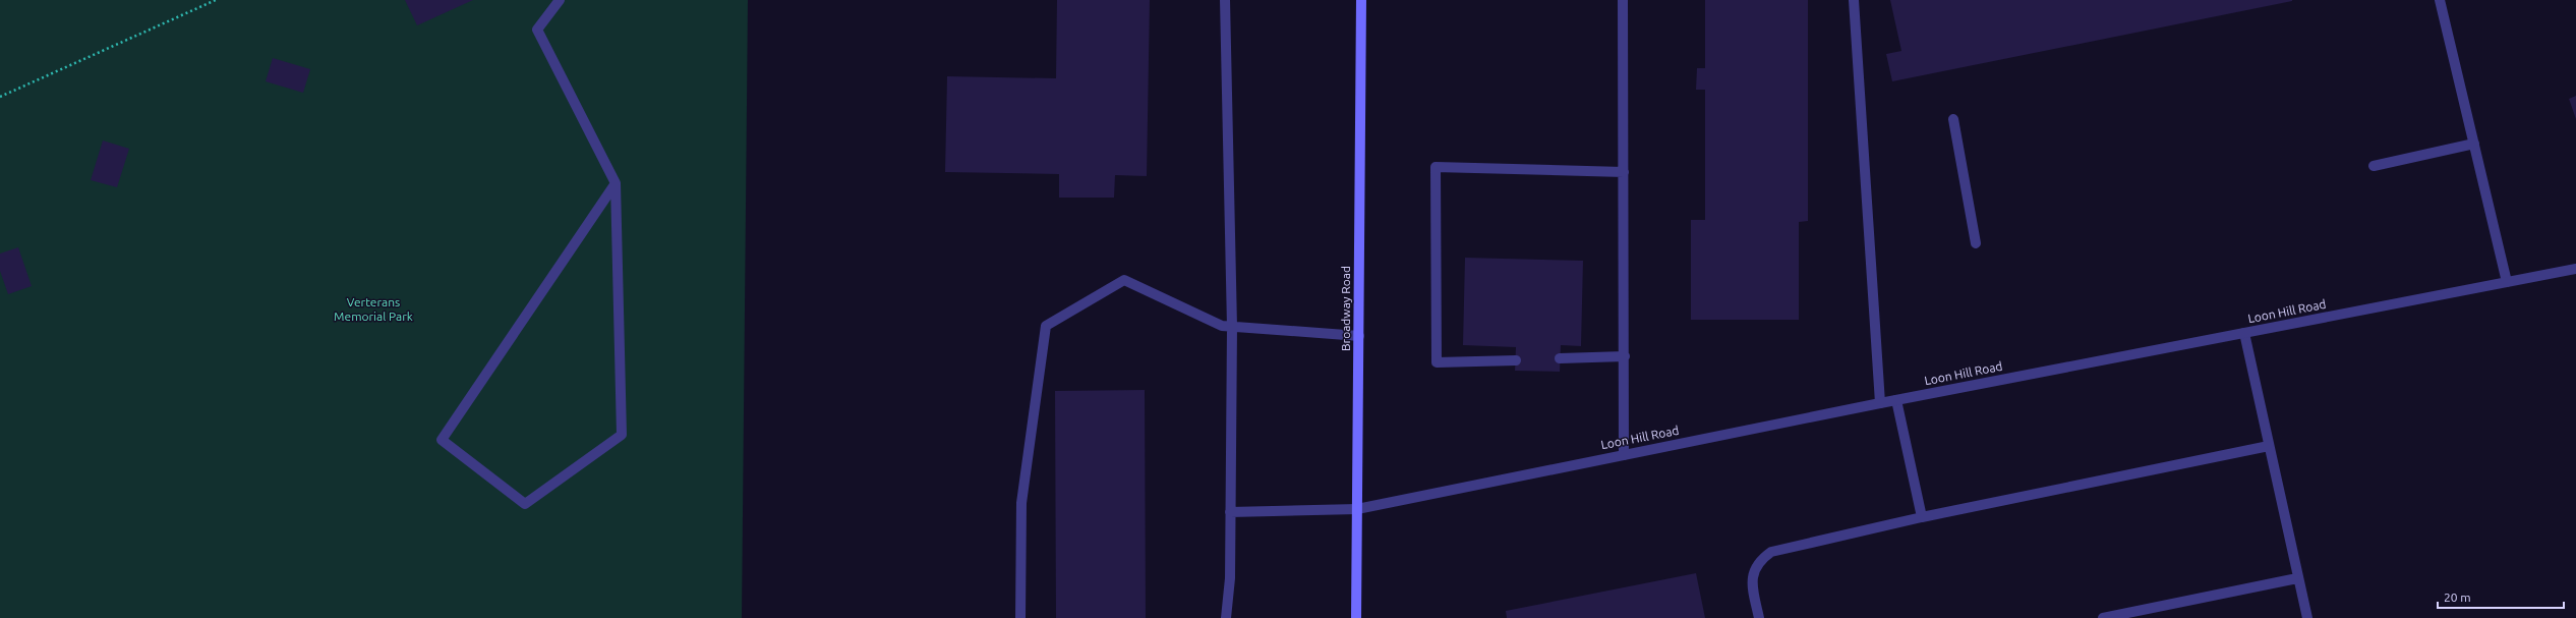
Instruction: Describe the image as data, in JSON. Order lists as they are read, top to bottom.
{
  "streets": {
    "main road": ["Broadway Road"],
    "street": ["Loon Hill Road"]
  },
  "crossings": [
    ["Broadway Road", "Loon Hill Road"]
  ],
  "parks": ["Verterans Memorial Park"],
  "scale_bar": "20 m"
}
